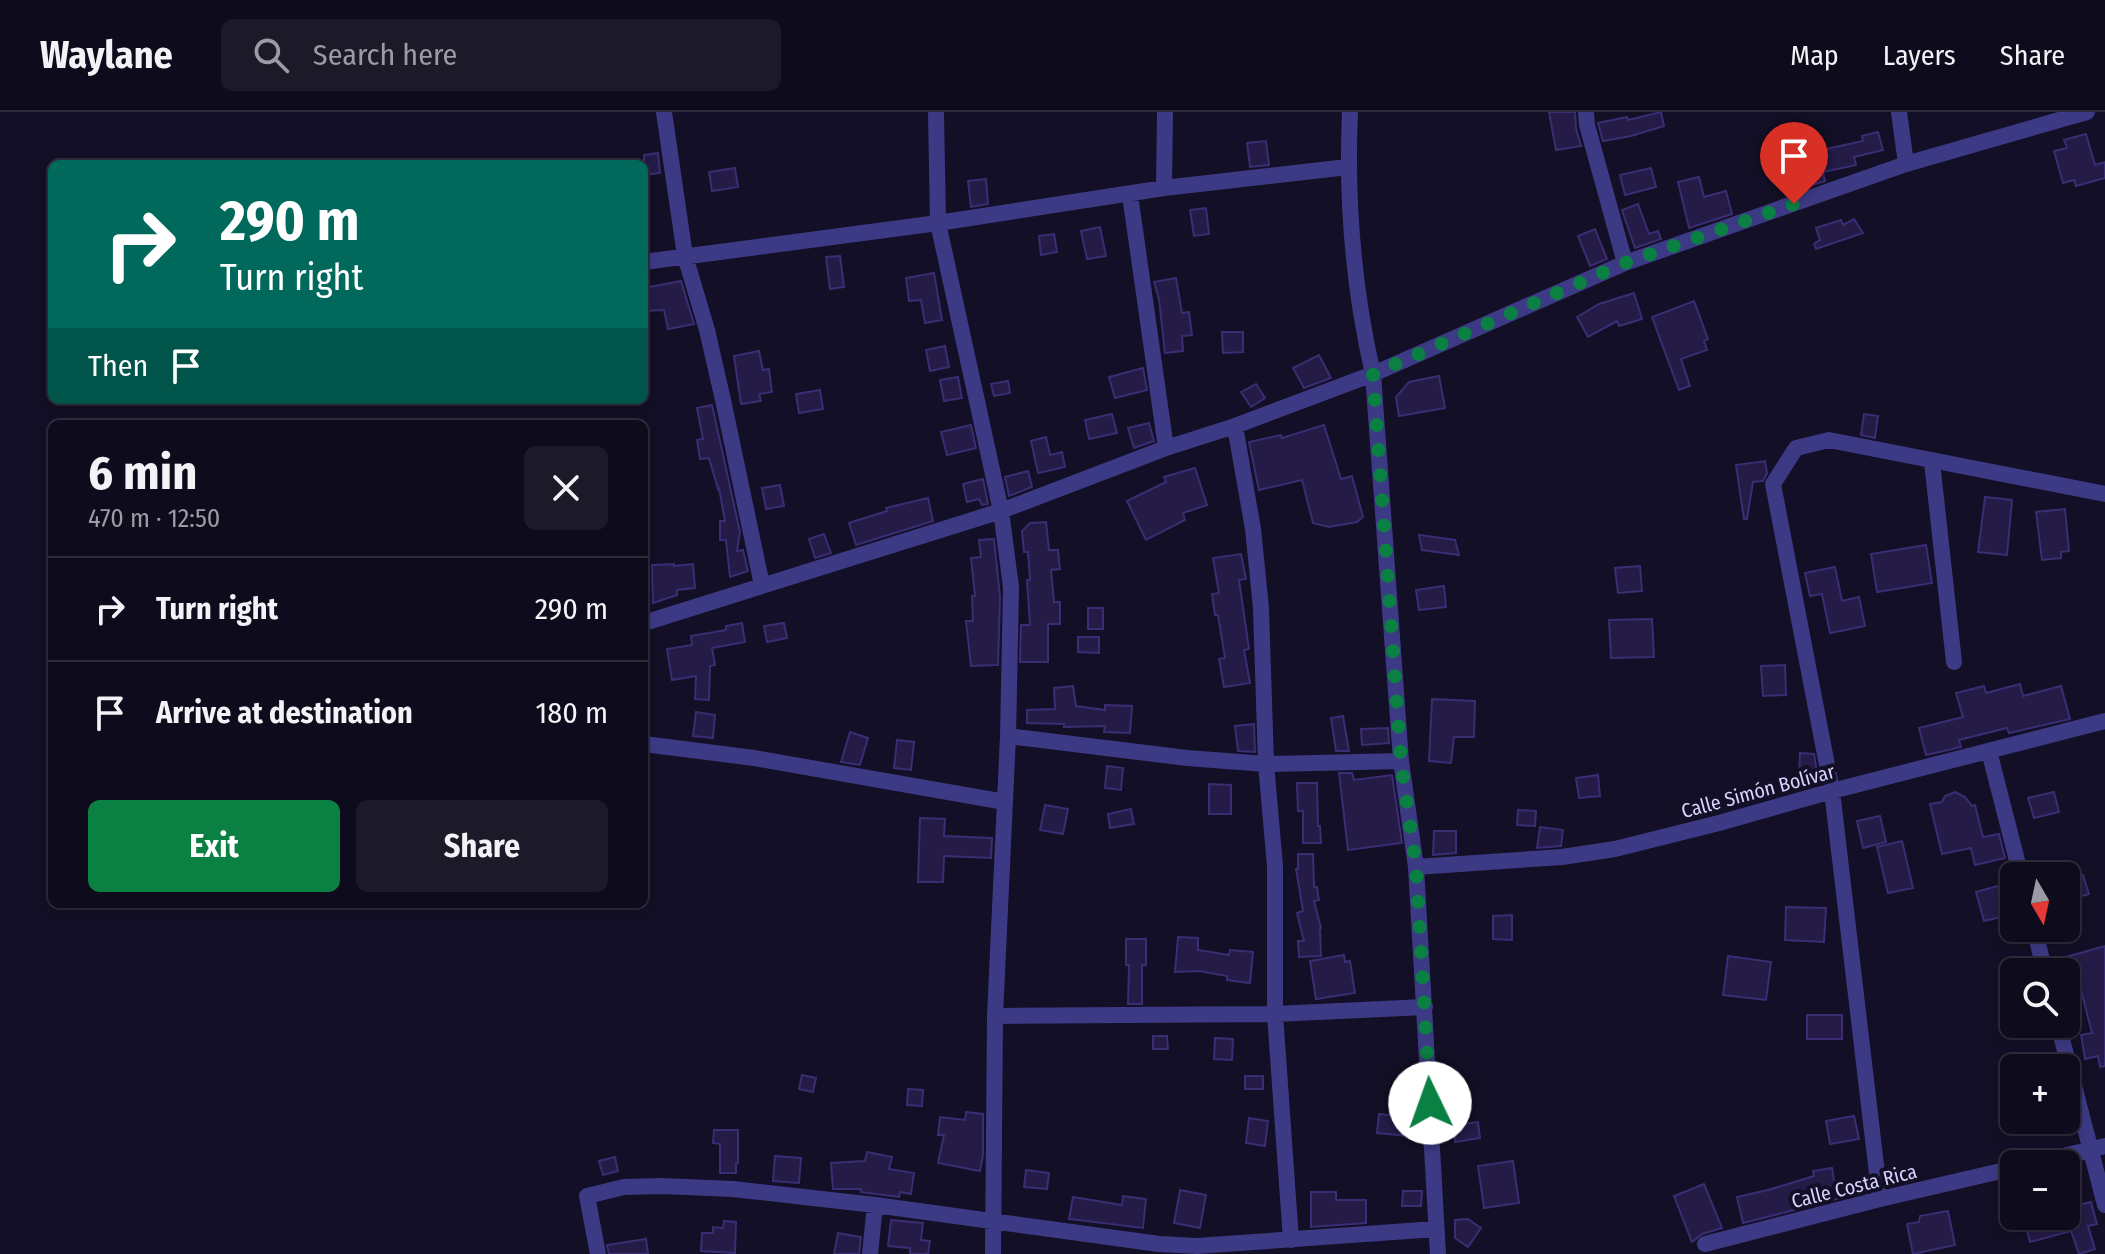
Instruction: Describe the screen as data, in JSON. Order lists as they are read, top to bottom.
{
  "streets": {
    "street": ["Calle Simón Bolívar", "Calle Costa Rica"]
  },
  "north": "bottom",
  "page": {
    "header": "Waylane",
    "search": "Search here",
    "nav": ["Map", "Layers", "Share"],
    "turn": ["290 m", "Turn right"],
    "then": "Then",
    "heading": ["6 min", "470 m · 12:50"],
    "list": [
      {
        "name": "Turn right",
        "value": "290 m"
      },
      {
        "name": "Arrive at destination",
        "value": "180 m"
      }
    ],
    "buttons": ["Exit", "Share"],
    "map_buttons": ["+", "−"]
  }
}
